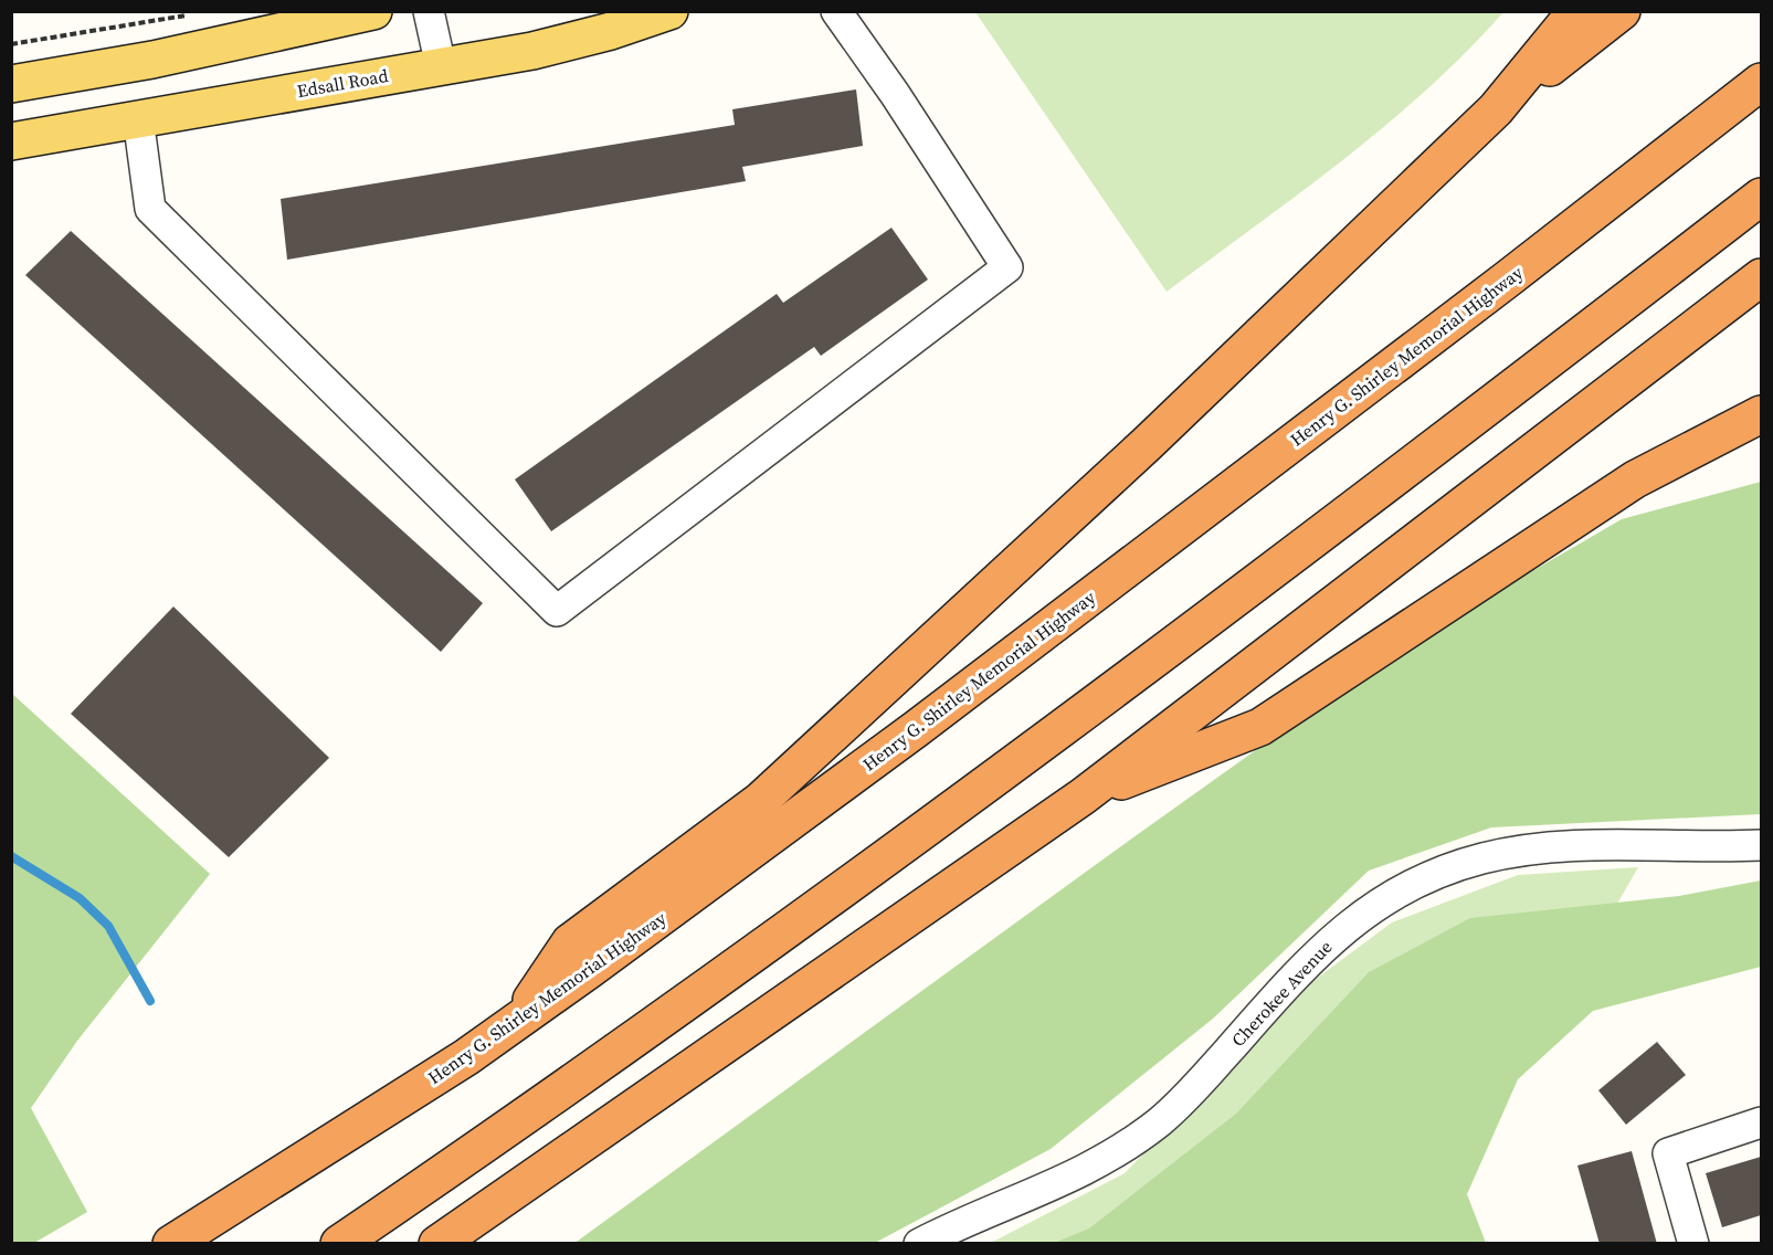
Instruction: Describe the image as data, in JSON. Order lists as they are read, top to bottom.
{
  "streets": {
    "highway": ["Henry G. Shirley Memorial Highway"],
    "main road": ["Edsall Road"],
    "street": ["Cherokee Avenue"]
  }
}
